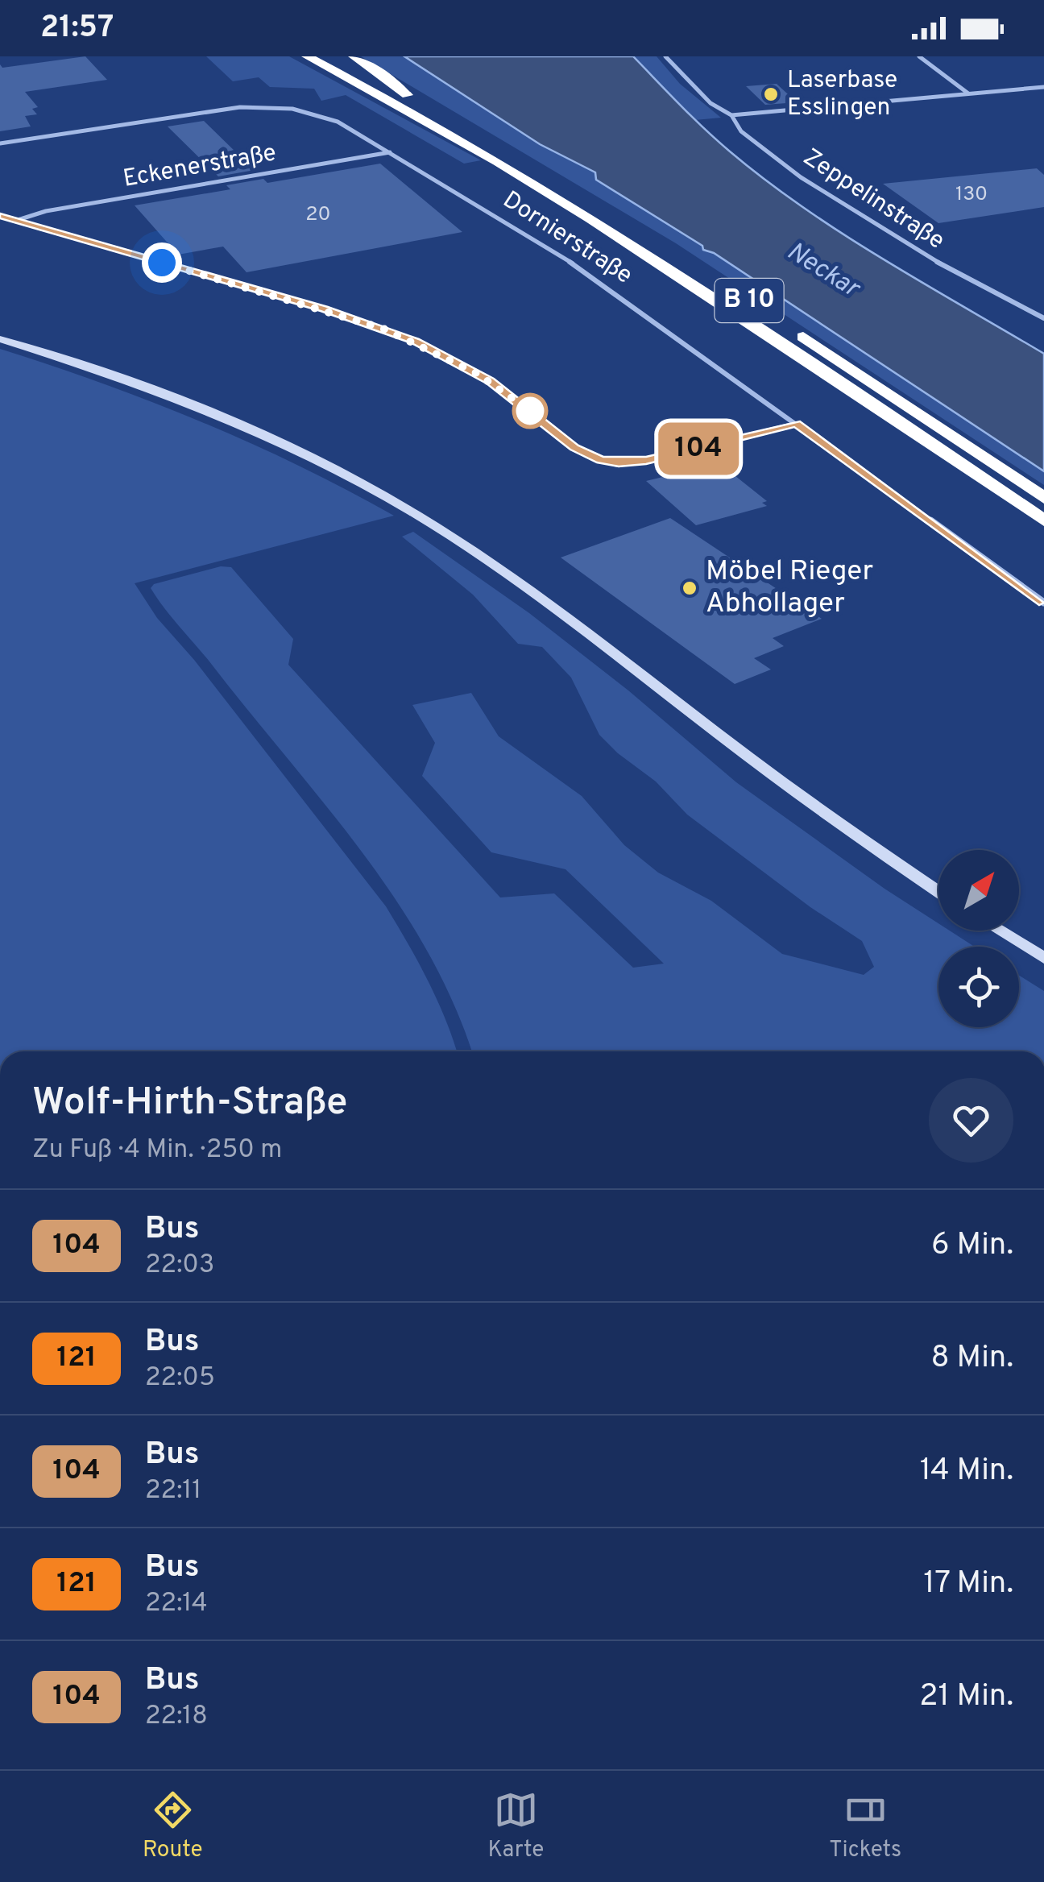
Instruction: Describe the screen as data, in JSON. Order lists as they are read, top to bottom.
{
  "streets": {
    "highway": ["B 10"],
    "street": ["Eckenerstraße", "Zeppelinstraße", "Dornierstraße"]
  },
  "crossings": [
    ["Eckenerstraße", "Dornierstraße"]
  ],
  "water": ["Neckar"],
  "places": ["Laserbase Esslingen", "Möbel Rieger Abhollager"],
  "lines": ["bus line 104"],
  "house_numbers": ["130", "20"],
  "north": "top right",
  "page": {
    "status": "21:57",
    "on_map": "104",
    "heading": ["Wolf-Hirth-Straße", "Zu Fuß · 4 Min. · 250 m"],
    "list": [
      {
        "mark": "104",
        "name": "Bus",
        "note": "22:03",
        "value": "6 Min."
      },
      {
        "mark": "121",
        "name": "Bus",
        "note": "22:05",
        "value": "8 Min."
      },
      {
        "mark": "104",
        "name": "Bus",
        "note": "22:11",
        "value": "14 Min."
      },
      {
        "mark": "121",
        "name": "Bus",
        "note": "22:14",
        "value": "17 Min."
      },
      {
        "mark": "104",
        "name": "Bus",
        "note": "22:18",
        "value": "21 Min."
      }
    ],
    "tabs": ["Route", "Karte", "Tickets"]
  }
}
